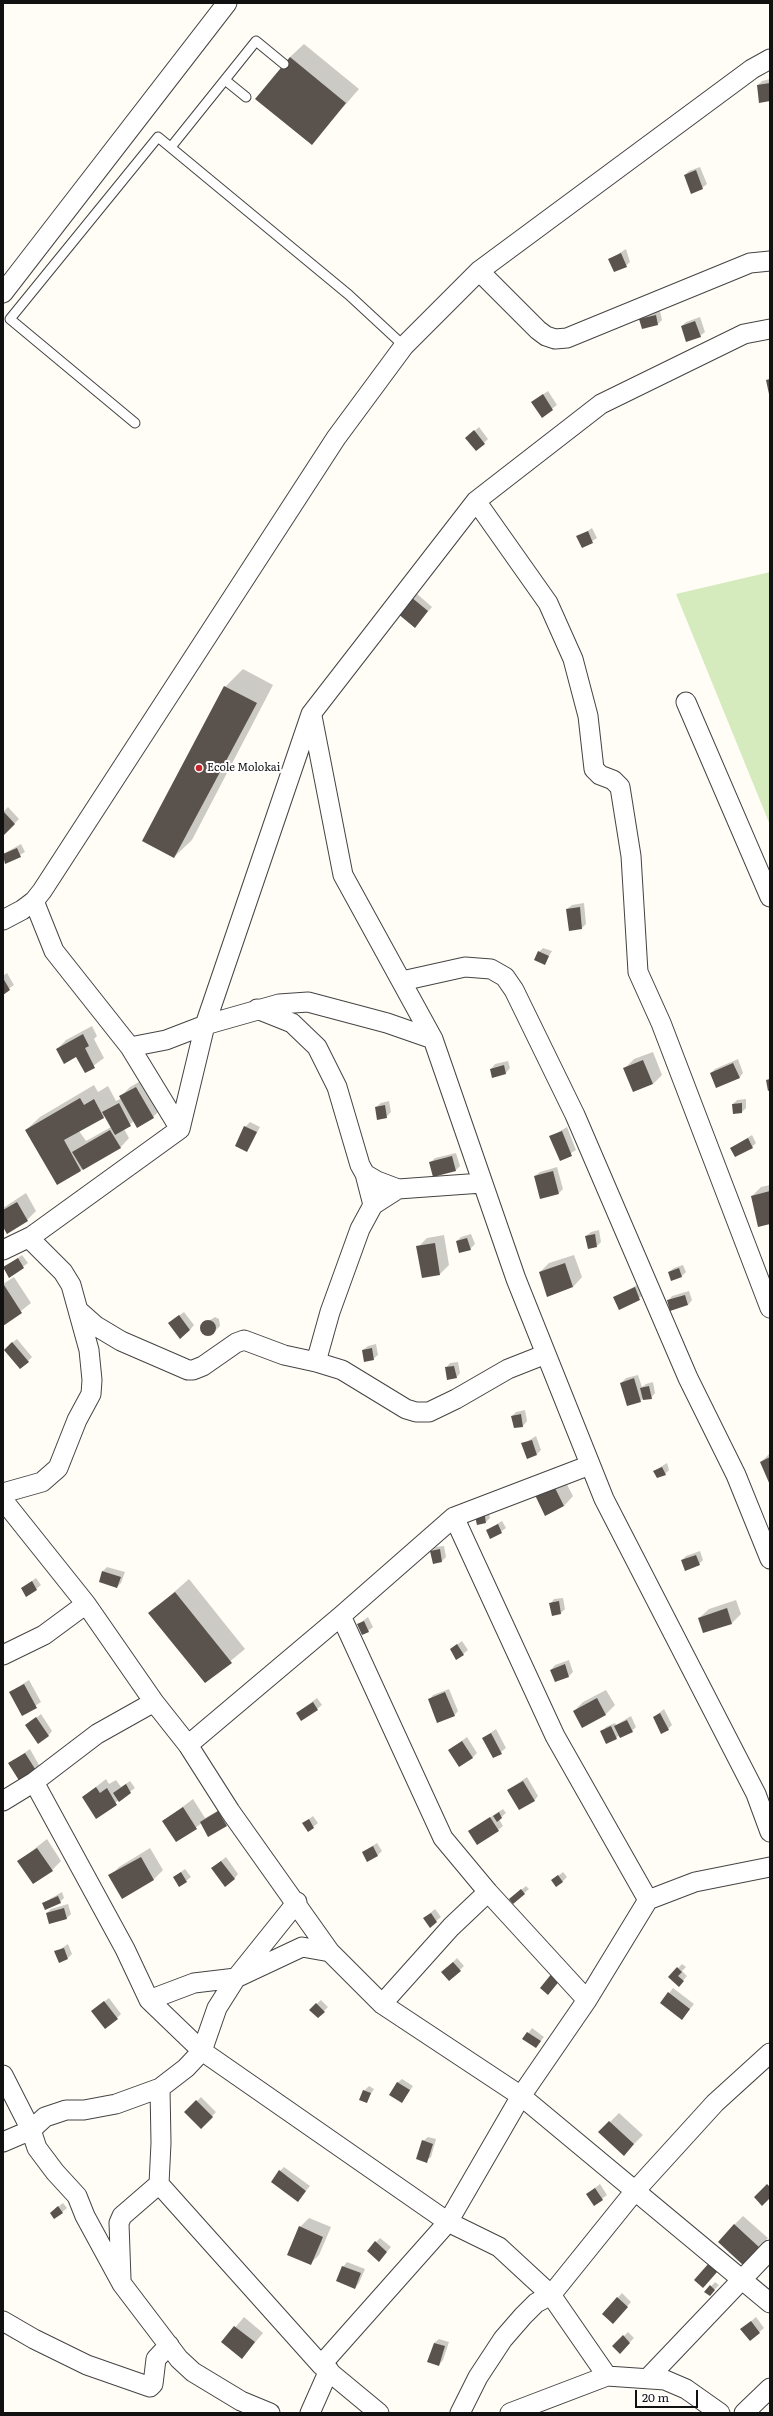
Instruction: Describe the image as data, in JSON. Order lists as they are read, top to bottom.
{
  "places": ["Ecole Molokai"],
  "scale_bar": "20 m"
}
